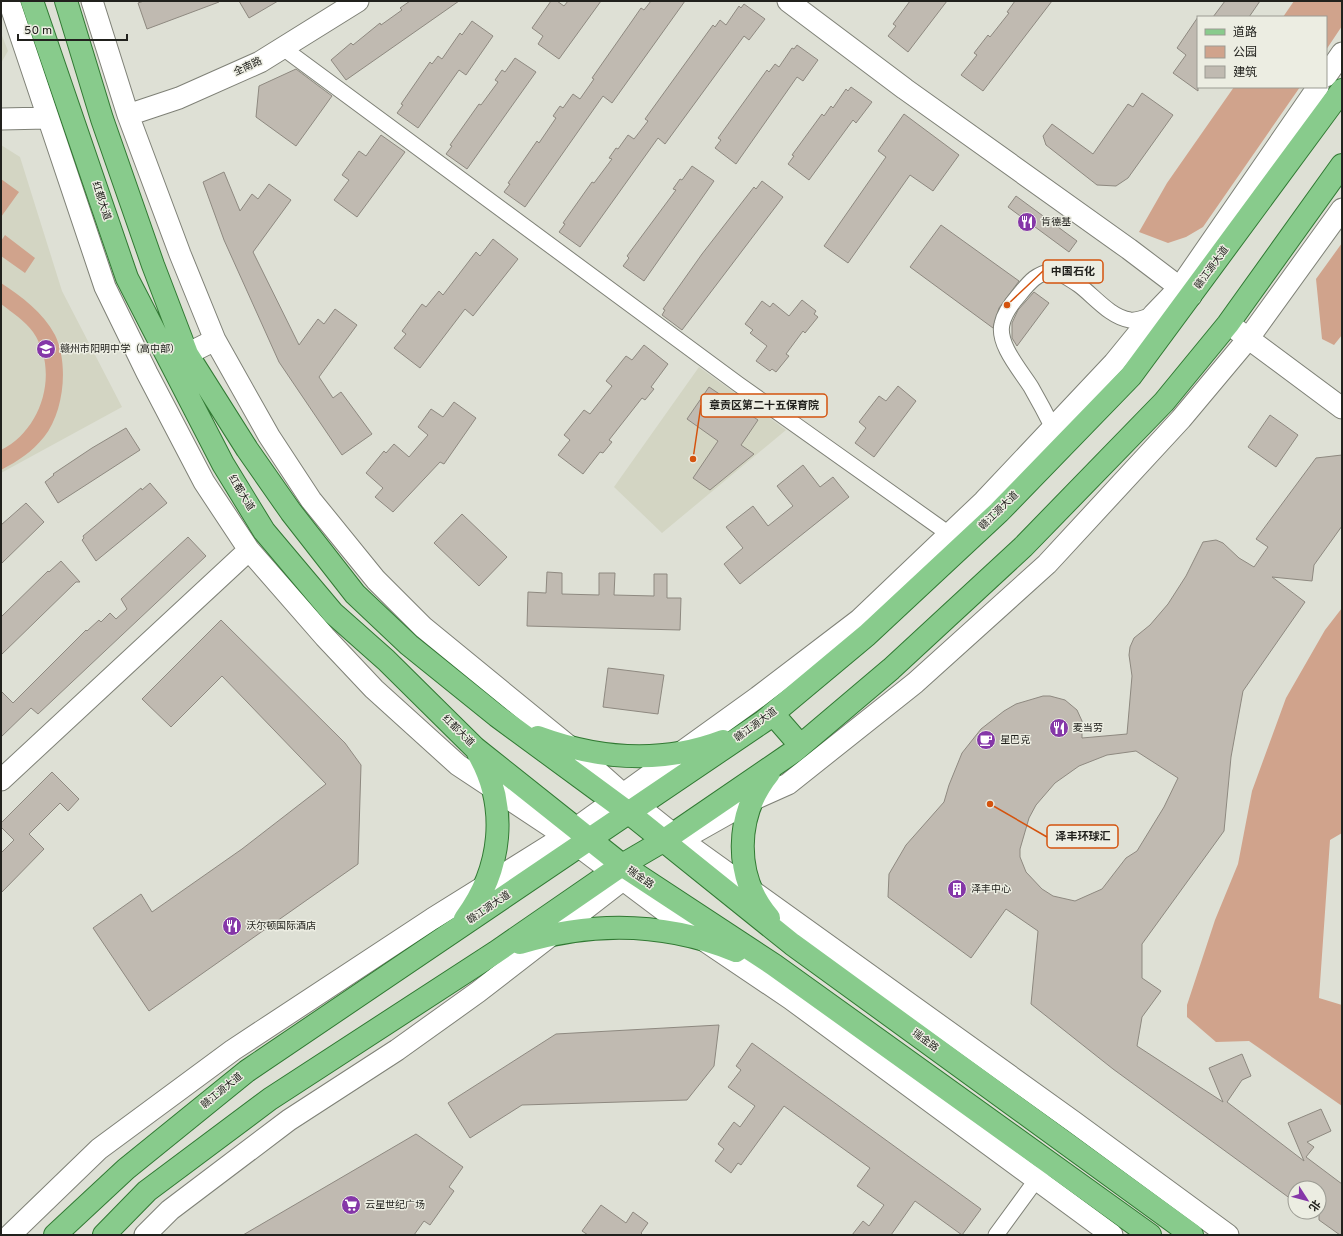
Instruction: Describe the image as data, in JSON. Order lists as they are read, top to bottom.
{
  "streets": {
    "main road": ["红都大道", "赣江源大道", "瑞金路"],
    "street": ["全南路"]
  },
  "crossings": [
    ["红都大道", "赣江源大道"],
    ["红都大道", "瑞金路"]
  ],
  "places": {
    "restaurant": ["肯德基", "麦当劳", "沃尔顿国际酒店"],
    "other": ["中国石化", "章贡区第二十五保育院", "泽丰环球汇"],
    "school or university": ["赣州市阳明中学（高中部）"],
    "cafe": ["星巴克"],
    "building": ["泽丰中心"],
    "supermarket": ["云星世纪广场"]
  },
  "legend": ["道路", "公园", "建筑"],
  "scale_bar": "50 m",
  "north": "bottom right"
}
